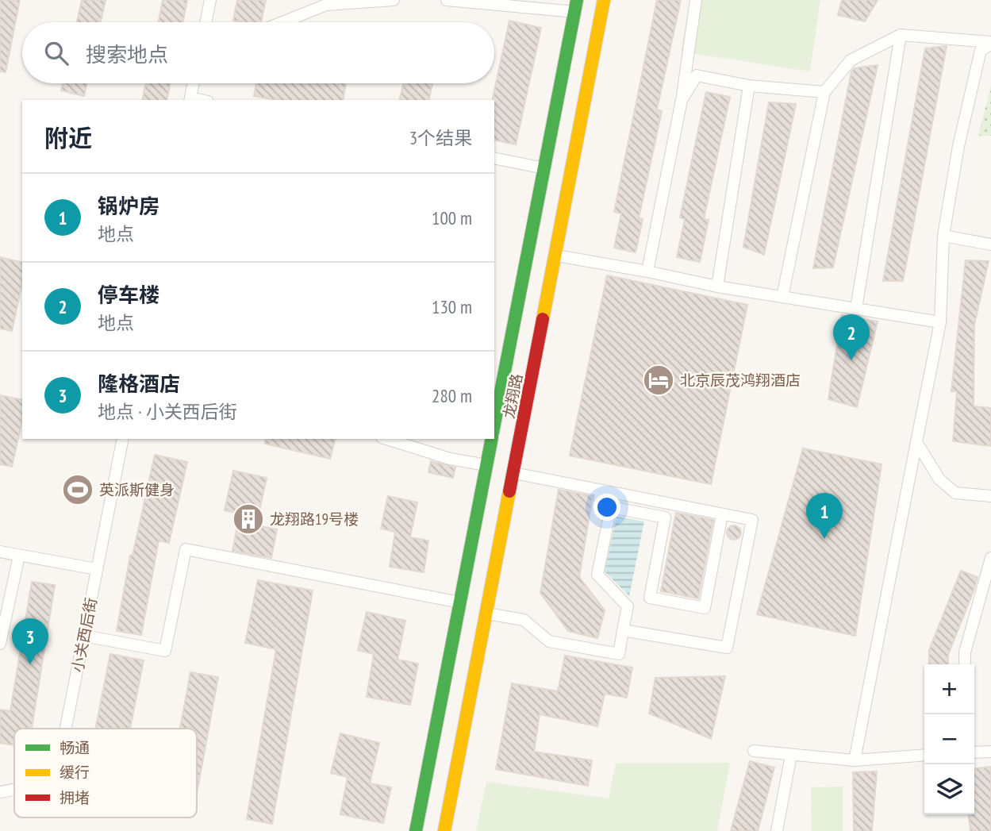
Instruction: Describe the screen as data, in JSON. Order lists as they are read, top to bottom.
{
  "streets": {
    "street": ["龙翔路", "小关西后街"]
  },
  "places": {
    "hotel": ["北京辰茂鸿翔酒店"],
    "sports": ["英派斯健身"],
    "building": ["龙翔路19号楼"]
  },
  "legend": ["畅通", "缓行", "拥堵"],
  "page": {
    "search": "搜索地点",
    "heading": ["附近", "3个结果"],
    "list": [
      {
        "mark": "1",
        "name": "锅炉房",
        "note": "地点",
        "value": "100 m"
      },
      {
        "mark": "2",
        "name": "停车楼",
        "note": "地点",
        "value": "130 m"
      },
      {
        "mark": "3",
        "name": "隆格酒店",
        "note": "地点 · 小关西后街",
        "value": "280 m"
      }
    ],
    "pins": ["2", "1", "3"],
    "map_buttons": ["+", "−"]
  }
}
